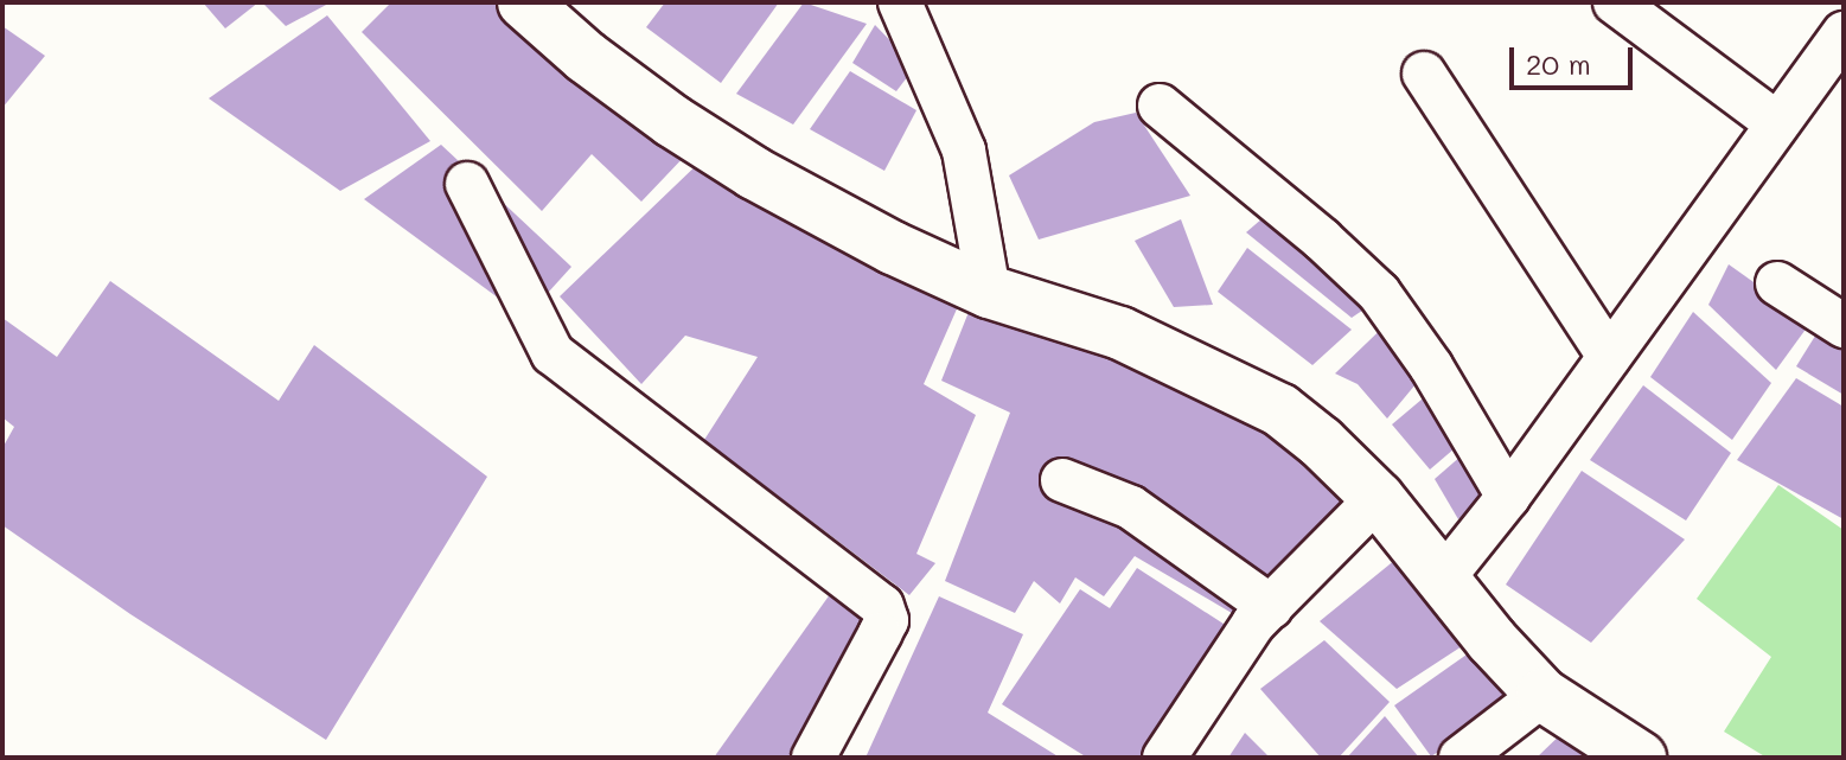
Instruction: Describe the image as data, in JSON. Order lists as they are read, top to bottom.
{
  "scale_bar": "20 m"
}
